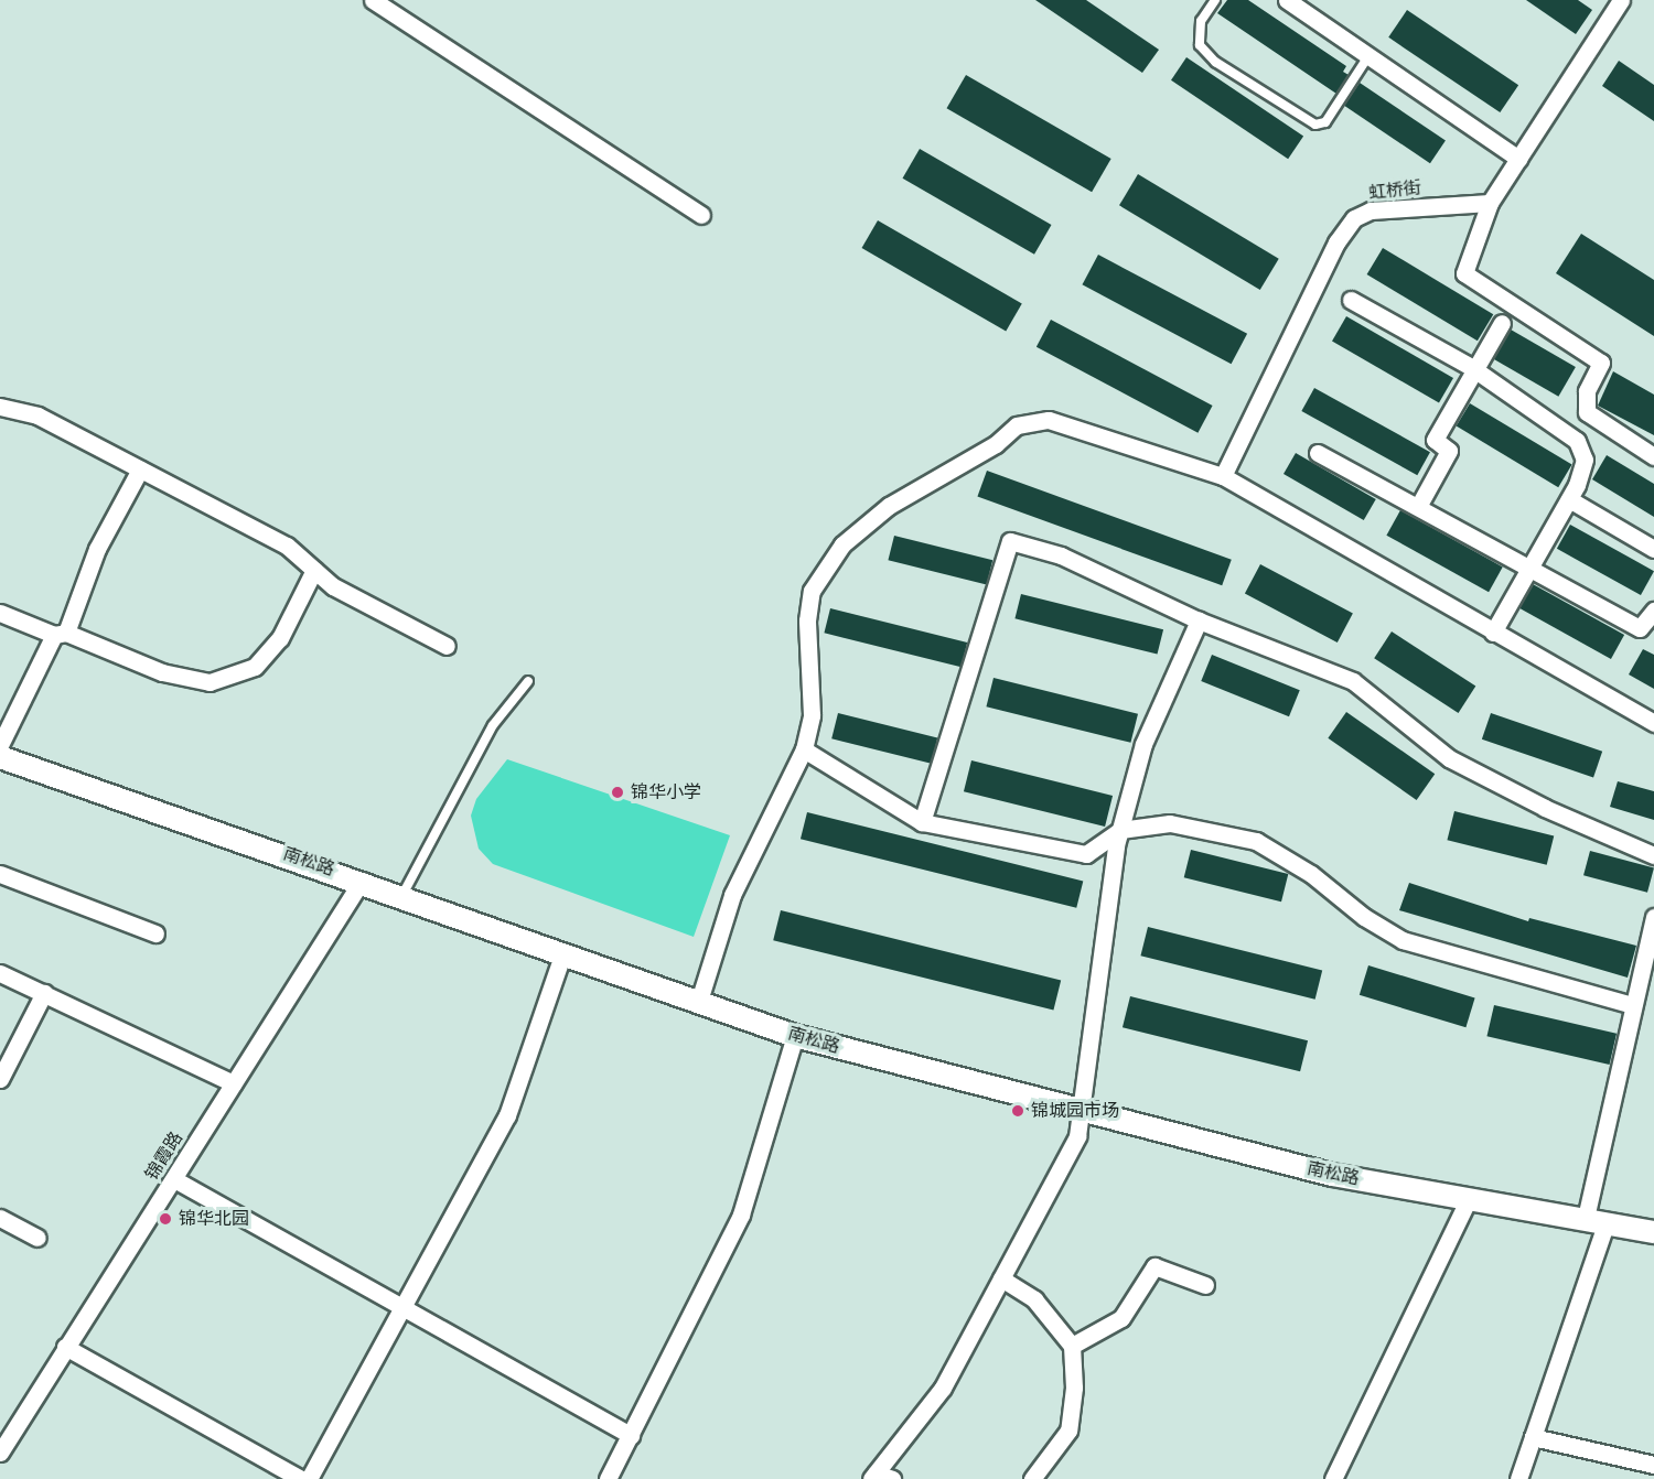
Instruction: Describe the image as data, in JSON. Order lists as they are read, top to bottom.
{
  "streets": {
    "street": ["虹桥街", "南松路", "锦霞路"]
  },
  "crossings": [
    ["南松路", "锦霞路"]
  ],
  "places": ["锦华小学", "锦城园市场", "锦华北园"]
}
